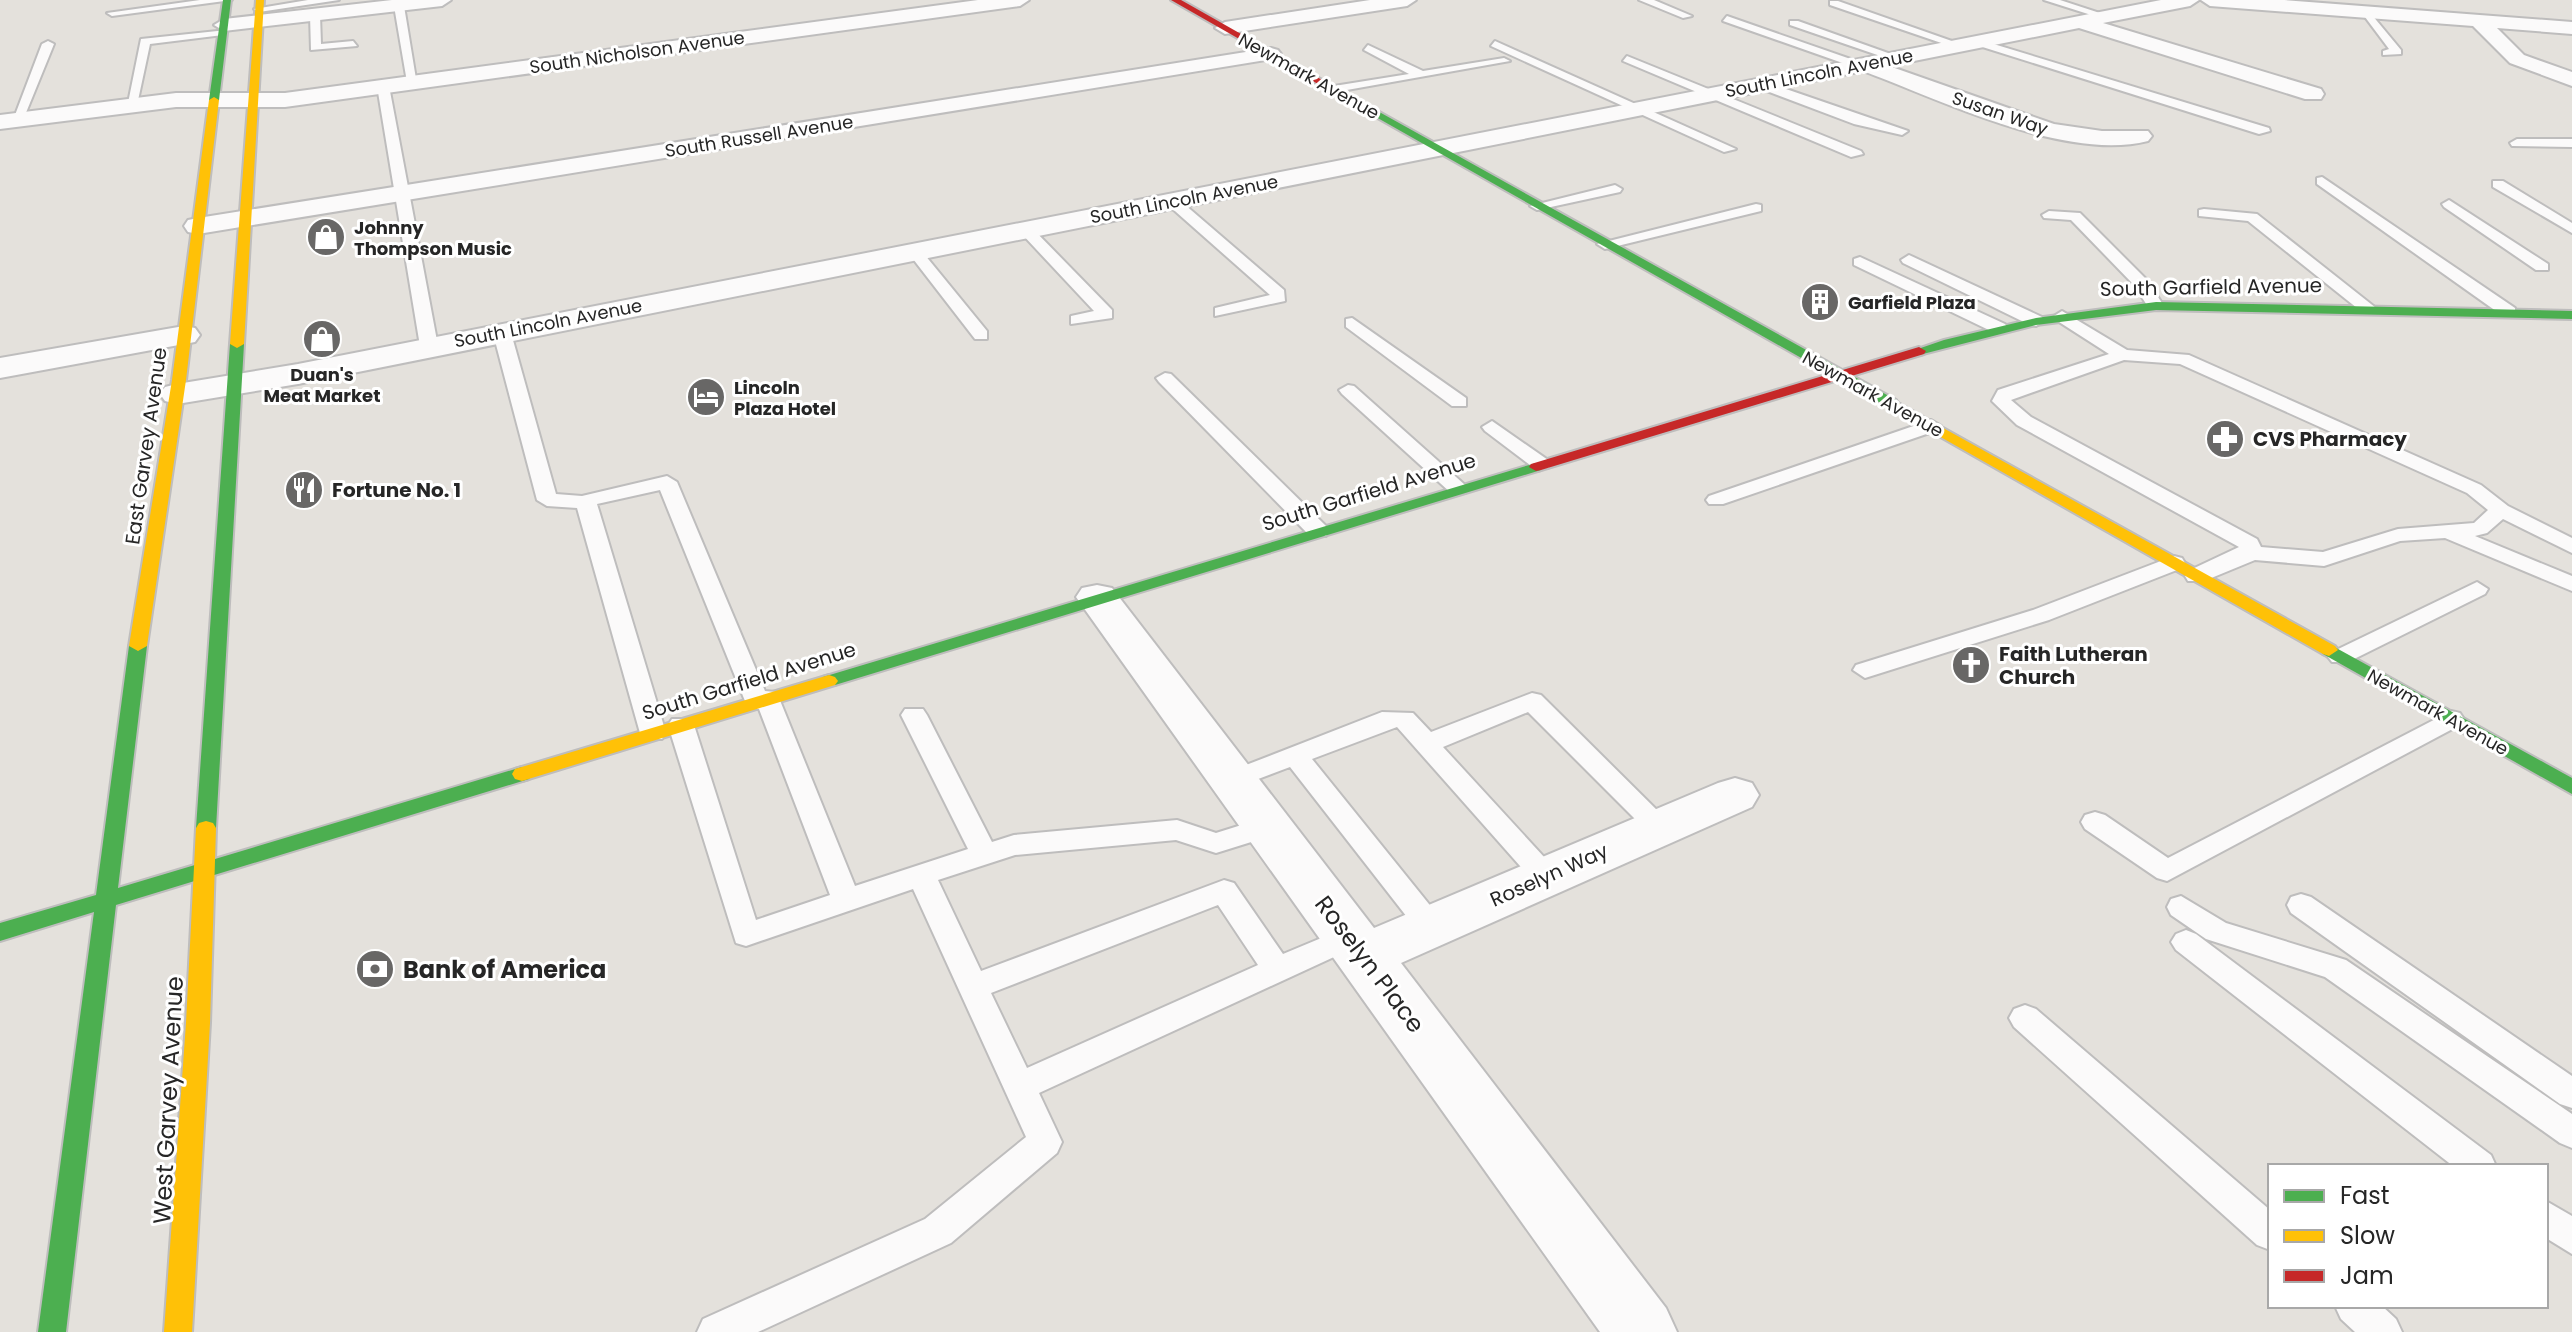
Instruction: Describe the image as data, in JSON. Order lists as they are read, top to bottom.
{
  "streets": {
    "main road": [
      "Newmark Avenue",
      "South Garfield Avenue",
      "East Garvey Avenue",
      "West Garvey Avenue"
    ],
    "street": [
      "South Nicholson Avenue",
      "South Lincoln Avenue",
      "Susan Way",
      "South Russell Avenue",
      "Roselyn Way",
      "Roselyn Place"
    ]
  },
  "crossings": [
    ["South Nicholson Avenue", "East Garvey Avenue"],
    ["South Lincoln Avenue", "Newmark Avenue"],
    ["South Lincoln Avenue", "Susan Way"],
    ["South Lincoln Avenue", "East Garvey Avenue"],
    ["Newmark Avenue", "South Russell Avenue"],
    ["Newmark Avenue", "South Garfield Avenue"],
    ["South Russell Avenue", "East Garvey Avenue"],
    ["South Garfield Avenue", "East Garvey Avenue"],
    ["South Garfield Avenue", "Roselyn Place"],
    ["South Garfield Avenue", "West Garvey Avenue"],
    ["Roselyn Way", "Roselyn Place"]
  ],
  "places": {
    "shop": ["Johnny Thompson Music", "Duan's Meat Market"],
    "building": ["Garfield Plaza"],
    "hotel": ["Lincoln Plaza Hotel"],
    "pharmacy": ["CVS Pharmacy"],
    "restaurant": ["Fortune No. 1"],
    "church": ["Faith Lutheran Church"],
    "bank": ["Bank of America"]
  },
  "legend": ["Fast", "Slow", "Jam"]
}
